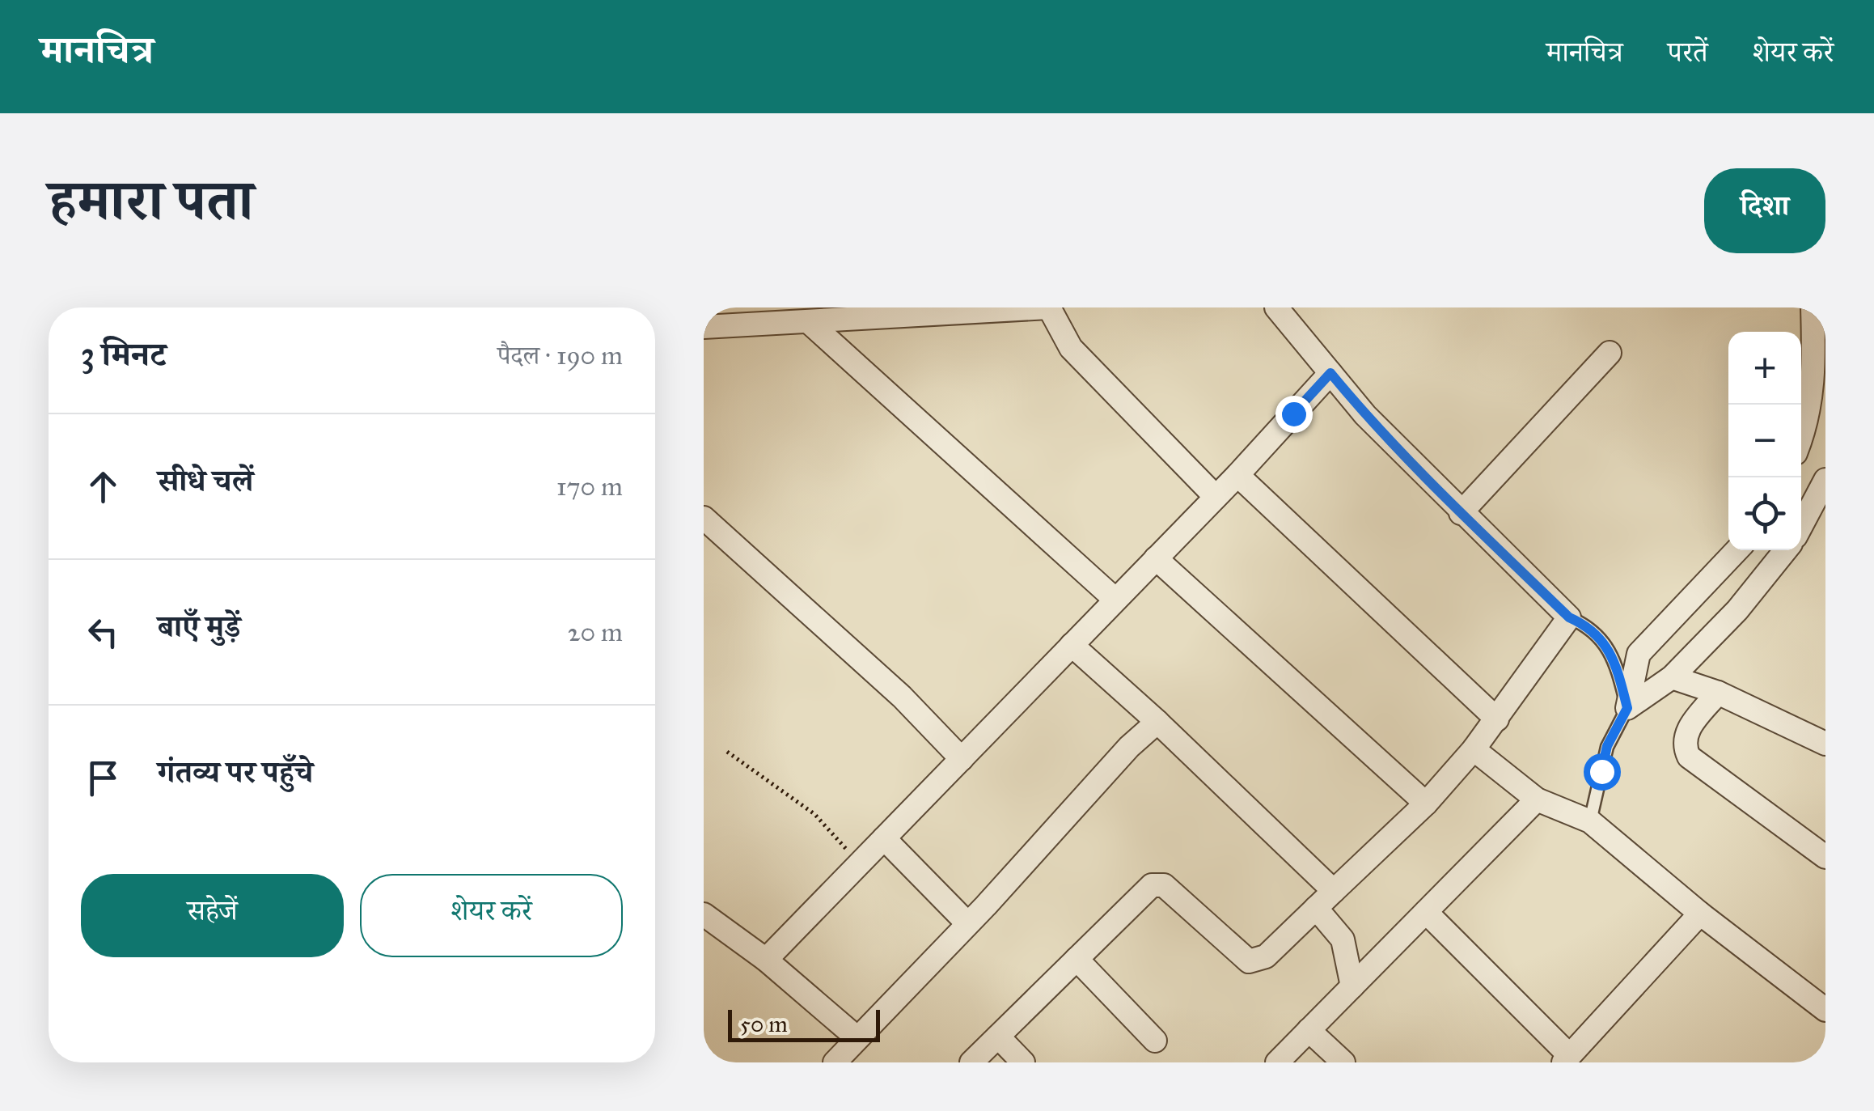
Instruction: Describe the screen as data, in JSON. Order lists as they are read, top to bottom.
{
  "scale_bar": "50 m",
  "page": {
    "header": "मानचित्र",
    "nav": ["मानचित्र", "परतें", "शेयर करें"],
    "title": "हमारा पता",
    "buttons": [
      "दिशा",
      ["सहेजें", "शेयर करें"]
    ],
    "heading": ["3 मिनट", "पैदल · 190 m"],
    "map_buttons": ["+", "−"],
    "list": [
      ["सीधे चलें", "170 m"],
      ["बाएँ मुड़ें", "20 m"],
      "गंतव्य पर पहुँचे"
    ],
    "scale": "50 m"
  }
}
